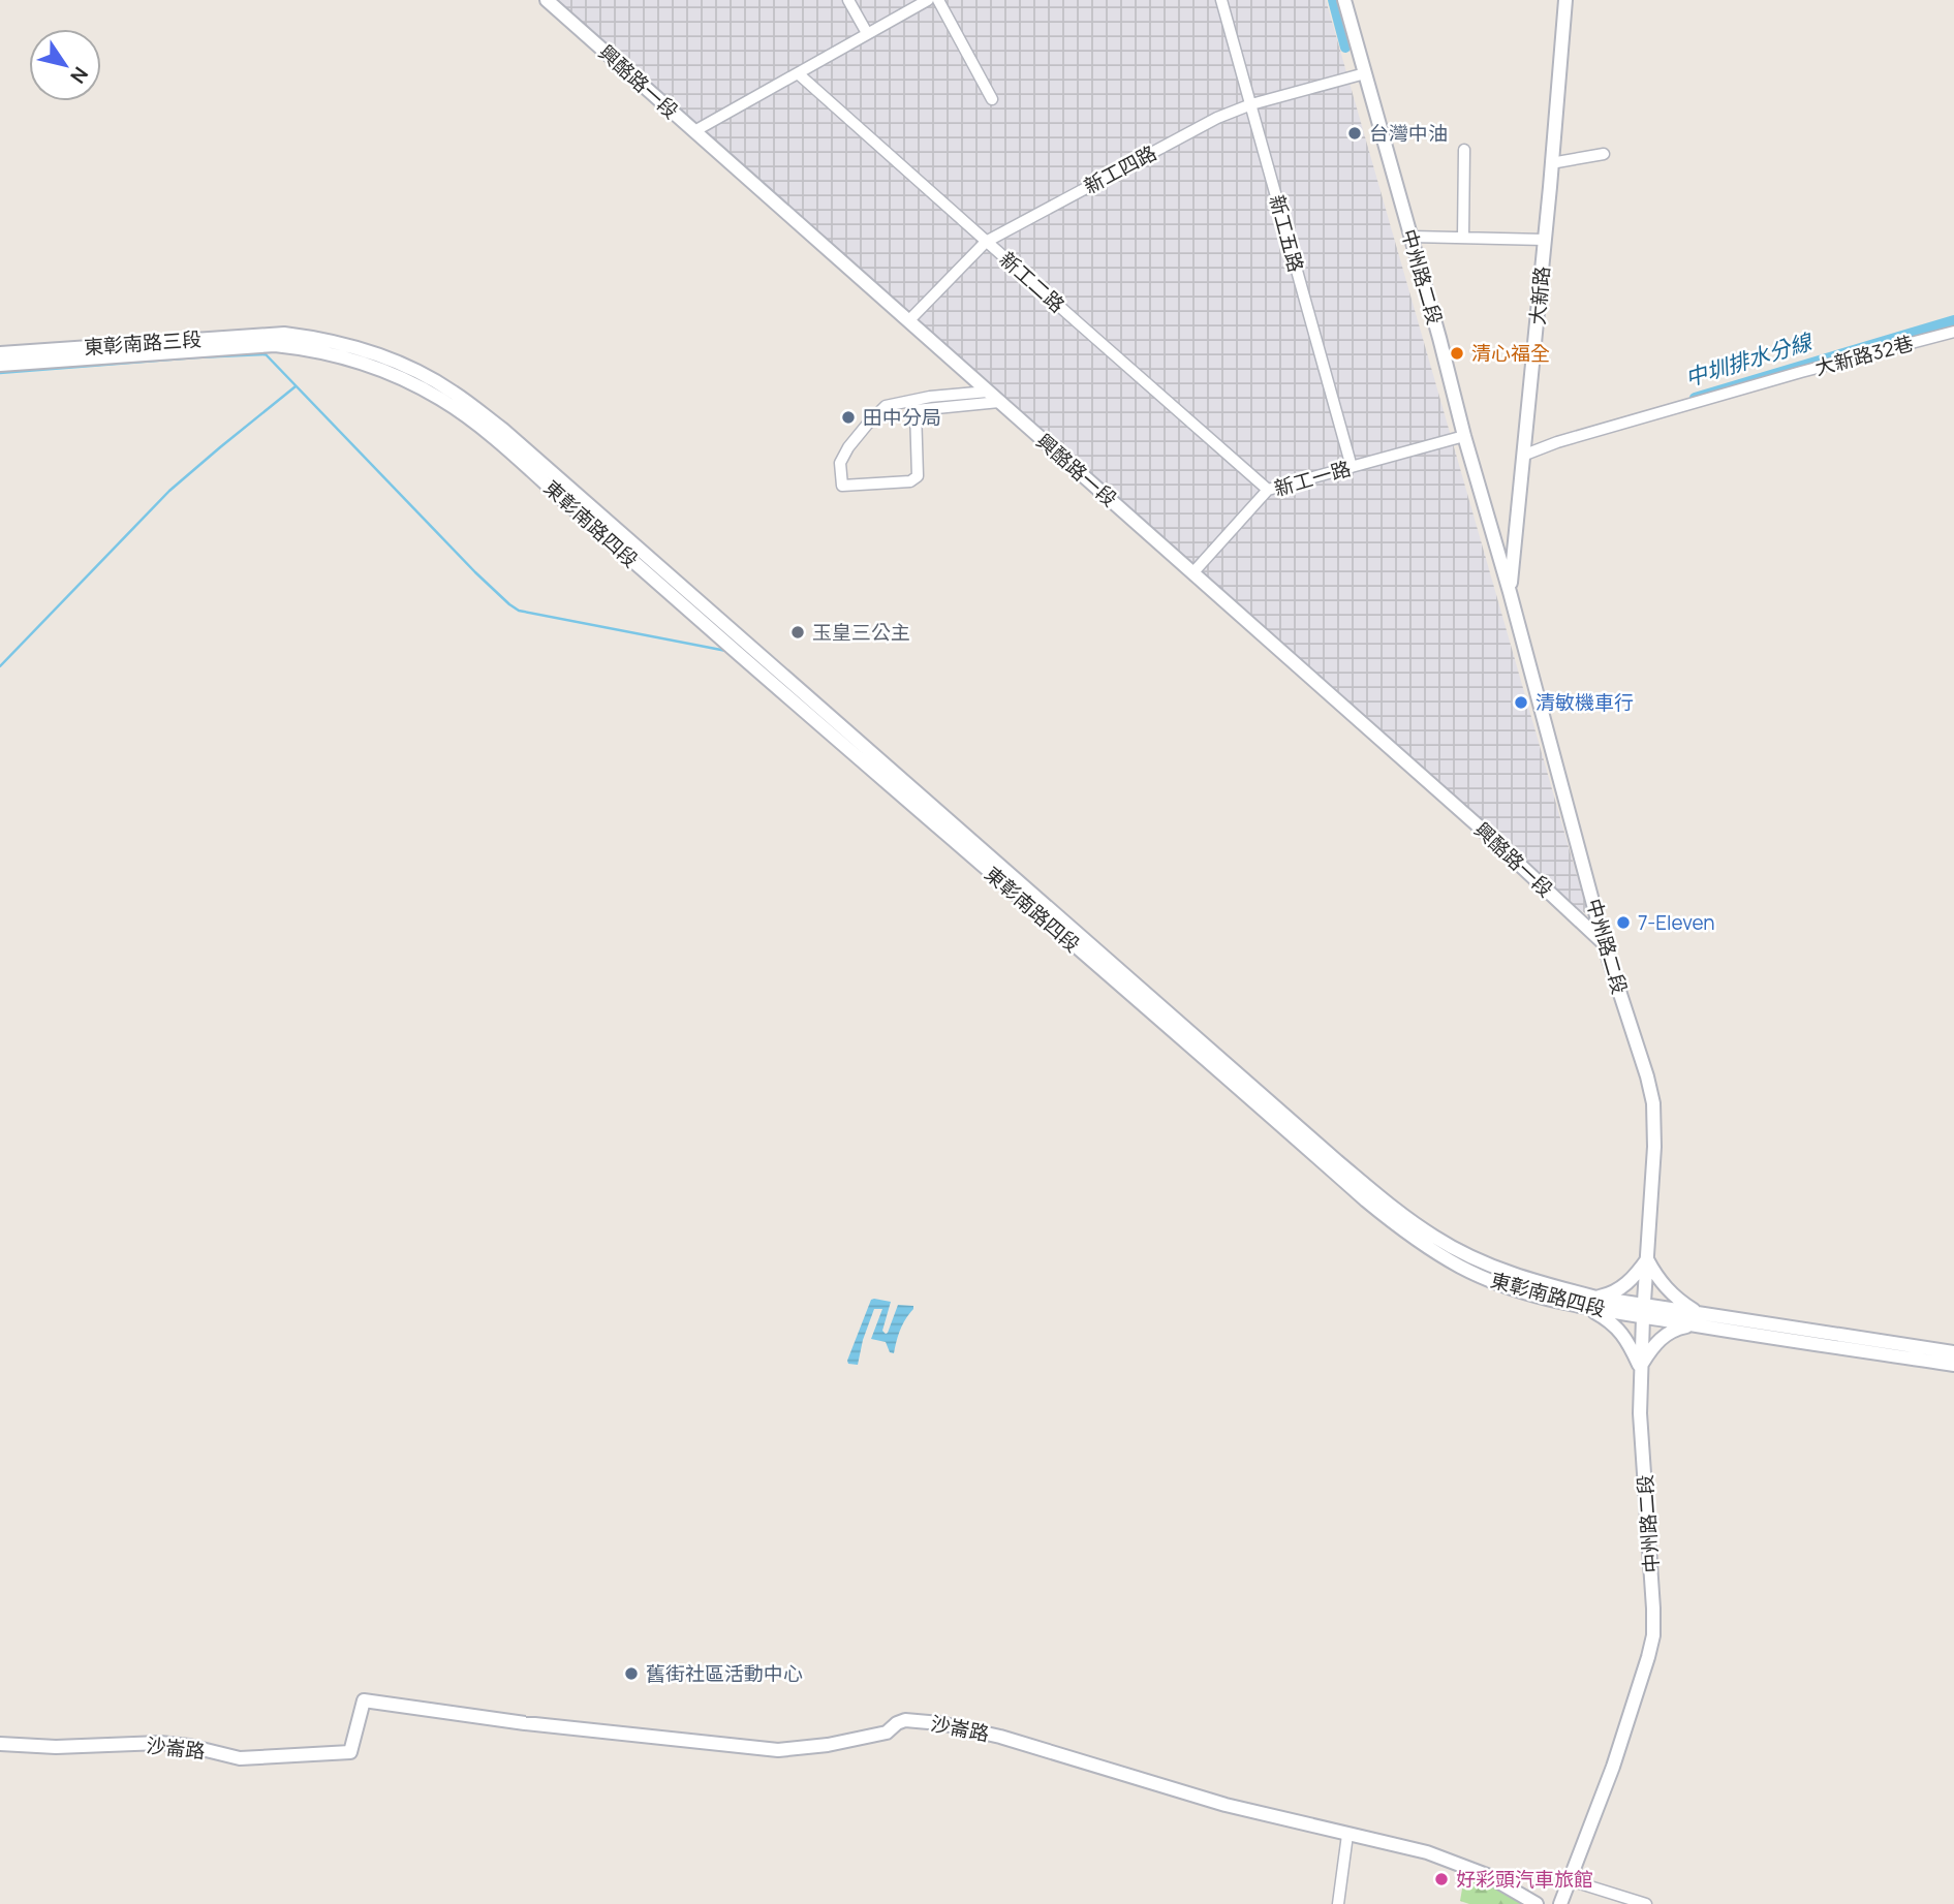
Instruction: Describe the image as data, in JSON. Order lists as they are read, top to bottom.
{
  "streets": {
    "street": [
      "興酪路一段",
      "新工四路",
      "新工五路",
      "中州路二段",
      "新工二路",
      "大新路",
      "東彰南路三段",
      "大新路32巷",
      "新工一路",
      "東彰南路四段",
      "沙崙路"
    ]
  },
  "crossings": [
    ["興酪路一段", "新工四路"],
    ["興酪路一段", "中州路二段"],
    ["興酪路一段", "新工一路"],
    ["新工四路", "新工五路"],
    ["新工四路", "中州路二段"],
    ["新工四路", "新工二路"],
    ["新工五路", "新工一路"],
    ["中州路二段", "大新路"],
    ["中州路二段", "新工一路"],
    ["中州路二段", "東彰南路四段"],
    ["新工二路", "新工一路"],
    ["大新路", "大新路32巷"],
    ["東彰南路三段", "東彰南路四段"]
  ],
  "water": ["中圳排水分線"],
  "places": [
    "台灣中油",
    "清心福全",
    "田中分局",
    "玉皇三公主",
    "清敏機車行",
    "7-Eleven",
    "舊街社區活動中心",
    "好彩頭汽車旅館"
  ],
  "north": "bottom right"
}
